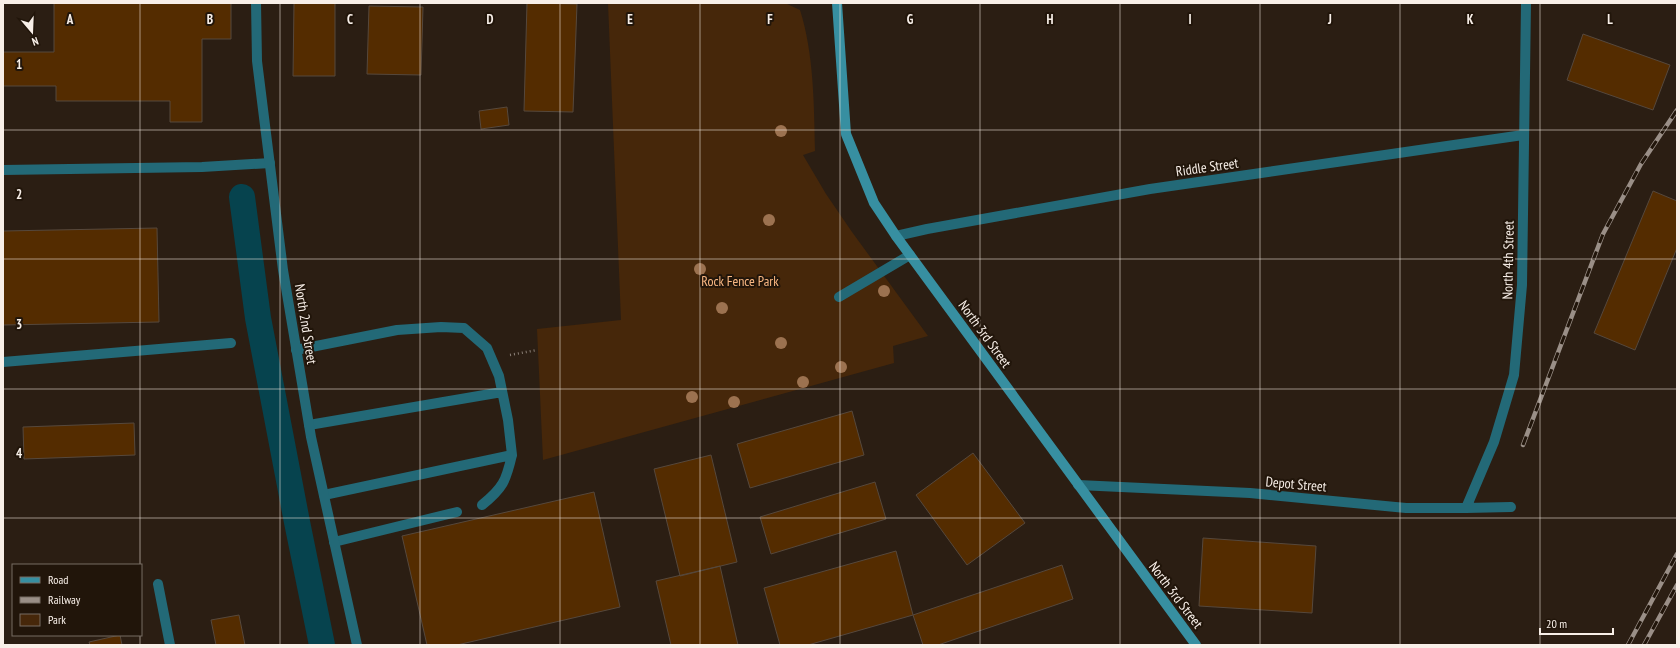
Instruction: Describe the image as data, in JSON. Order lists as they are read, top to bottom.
{
  "streets": {
    "main road": ["North 3rd Street"],
    "street": [
      "Riddle Street",
      "North 4th Street",
      "North 2nd Street",
      "Depot Street"
    ]
  },
  "crossings": [
    ["Riddle Street", "North 4th Street"],
    ["Riddle Street", "North 3rd Street"],
    ["North 4th Street", "Depot Street"],
    ["North 3rd Street", "Depot Street"]
  ],
  "parks": ["Rock Fence Park"],
  "legend": ["Road", "Railway", "Park"],
  "scale_bar": "20 m",
  "north": "bottom",
  "grid": {
    "columns": [
      "A",
      "B",
      "C",
      "D",
      "E",
      "F",
      "G",
      "H",
      "I",
      "J",
      "K",
      "L"
    ],
    "rows": [
      "1",
      "2",
      "3",
      "4"
    ]
  }
}
